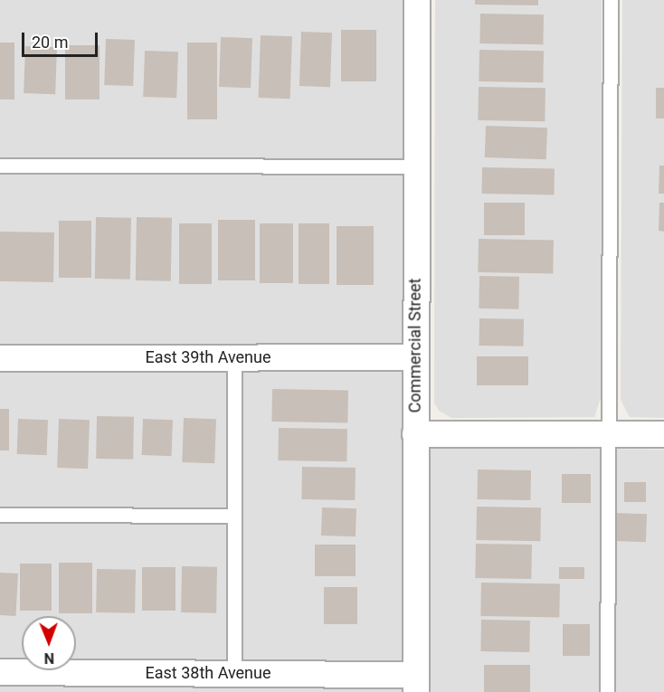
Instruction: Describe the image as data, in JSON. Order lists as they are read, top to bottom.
{
  "streets": {
    "street": ["Commercial Street", "East 39th Avenue", "East 38th Avenue"]
  },
  "crossings": [
    ["Commercial Street", "East 39th Avenue"],
    ["Commercial Street", "East 38th Avenue"]
  ],
  "scale_bar": "20 m",
  "north": "bottom"
}
